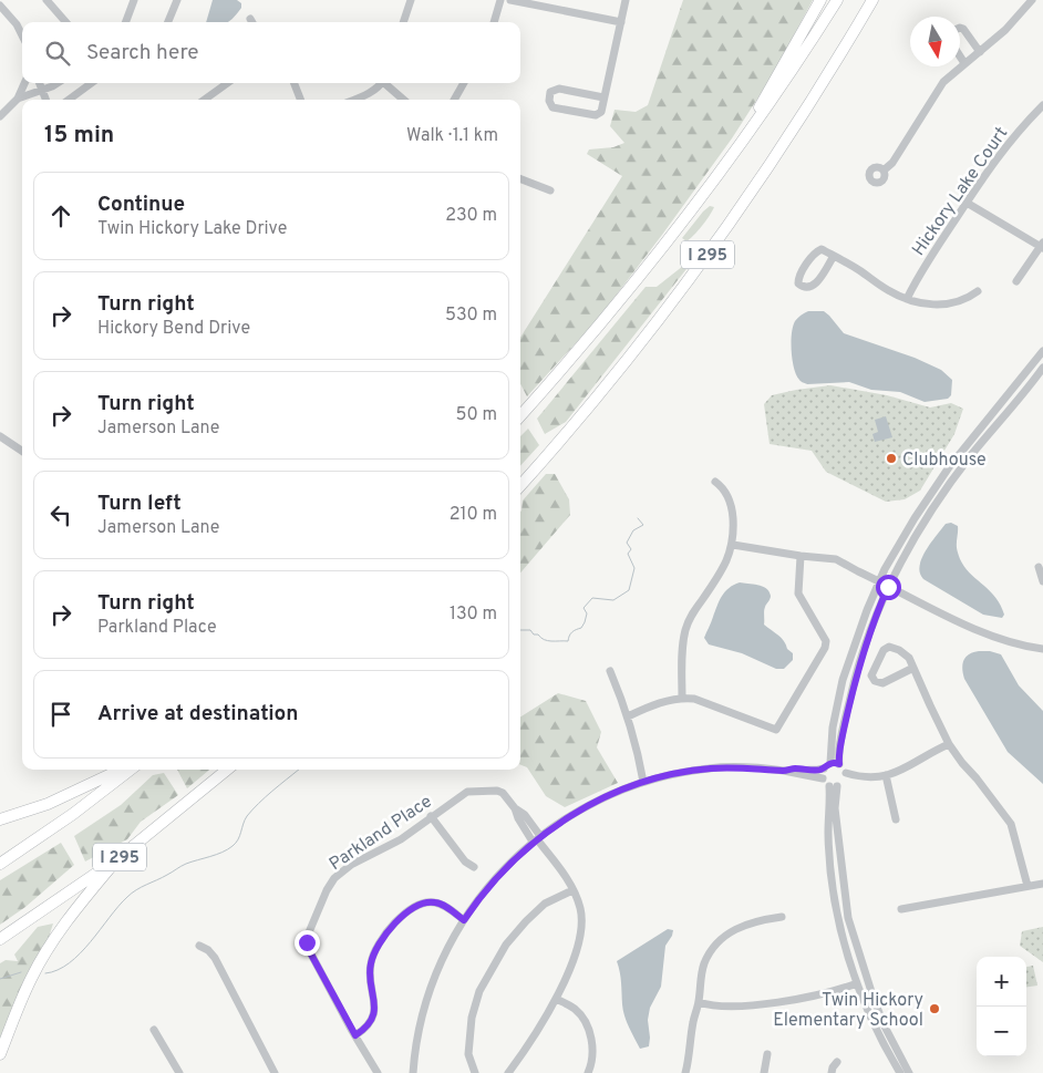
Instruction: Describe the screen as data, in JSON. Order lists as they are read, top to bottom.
{
  "streets": {
    "highway": ["I 295"],
    "street": ["Hickory Lake Court", "Parkland Place"]
  },
  "places": ["Clubhouse", "Twin Hickory Elementary School"],
  "north": "bottom",
  "page": {
    "search": "Search here",
    "heading": ["15 min", "Walk · 1.1 km"],
    "list": [
      ["Continue", "Twin Hickory Lake Drive", "230 m"],
      ["Turn right", "Hickory Bend Drive", "530 m"],
      ["Turn right", "Jamerson Lane", "50 m"],
      ["Turn left", "Jamerson Lane", "210 m"],
      ["Turn right", "Parkland Place", "130 m"],
      "Arrive at destination"
    ],
    "map_buttons": ["+", "−"]
  }
}
